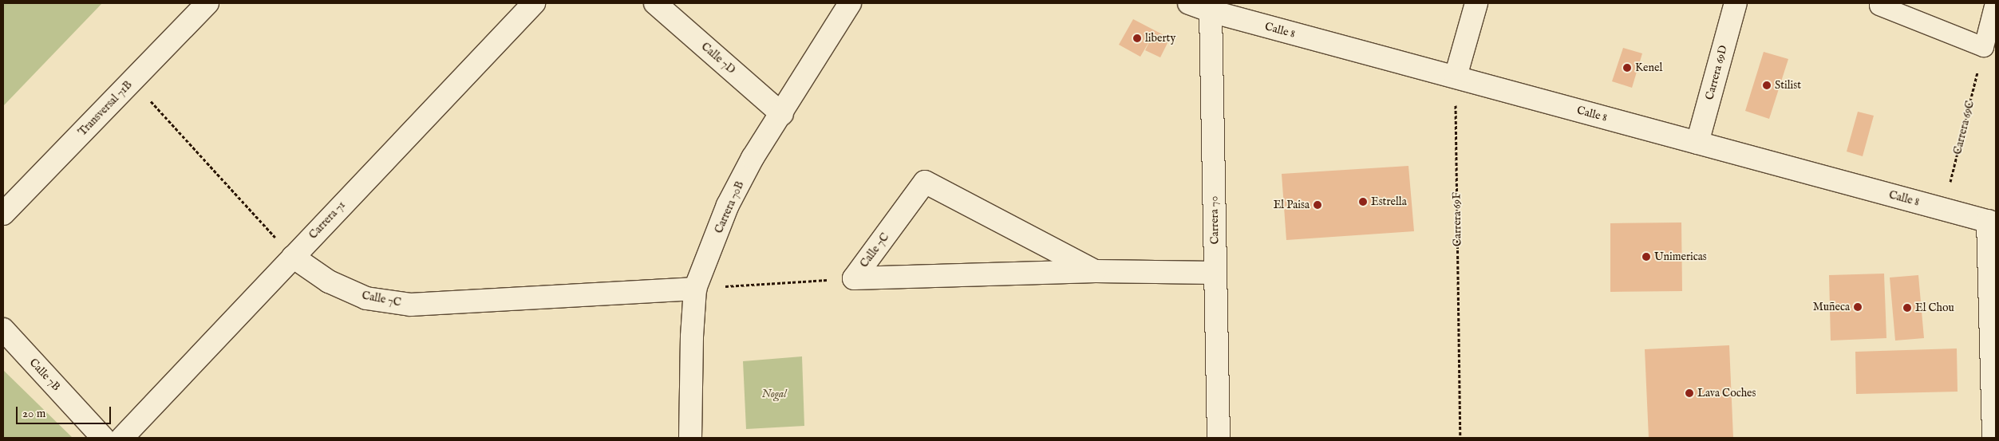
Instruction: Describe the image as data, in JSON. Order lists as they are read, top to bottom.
{
  "streets": {
    "street": [
      "Calle 8",
      "Calle 7D",
      "Carrera 69D",
      "Transversal 71B",
      "Carrera 70B",
      "Carrera 71",
      "Carrera 70",
      "Calle 7C",
      "Calle 7B"
    ],
    "path": ["Carrera 69C", "Carrera 69F"]
  },
  "crossings": [
    ["Calle 8", "Carrera 69D"],
    ["Calle 8", "Carrera 69C"],
    ["Calle 8", "Carrera 69F"],
    ["Calle 8", "Carrera 70"],
    ["Calle 7D", "Carrera 70B"],
    ["Carrera 70B", "Calle 7C"],
    ["Carrera 71", "Calle 7C"],
    ["Carrera 70", "Calle 7C"]
  ],
  "parks": ["Nogal"],
  "places": [
    "liberty",
    "Kenel",
    "Stilist",
    "Estrella",
    "El Paisa",
    "Unimericas",
    "Muñeca",
    "El Chou",
    "Lava Coches"
  ],
  "scale_bar": "20 m"
}
